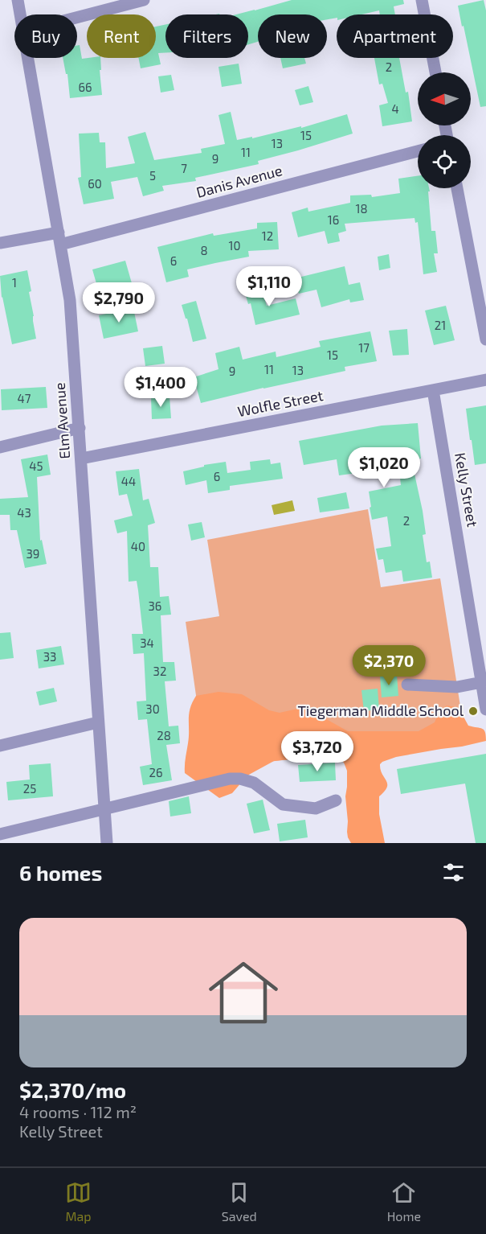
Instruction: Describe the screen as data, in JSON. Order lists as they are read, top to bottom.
{
  "streets": {
    "street": [
      "Danis Avenue",
      "Wolfle Street",
      "Elm Avenue",
      "Kelly Street"
    ]
  },
  "crossings": [
    ["Danis Avenue", "Elm Avenue"],
    ["Wolfle Street", "Elm Avenue"],
    ["Wolfle Street", "Kelly Street"]
  ],
  "places": ["Tiegerman Middle School"],
  "house_numbers": [
    "2",
    "66",
    "4",
    "15",
    "13",
    "11",
    "9",
    "7",
    "5",
    "60",
    "18",
    "16",
    "12",
    "10",
    "8",
    "6",
    "1",
    "21",
    "17",
    "15",
    "11",
    "13",
    "9",
    "47",
    "45",
    "6",
    "44",
    "43",
    "2",
    "40",
    "39",
    "36",
    "34",
    "33",
    "32",
    "30",
    "28",
    "26",
    "25"
  ],
  "north": "left",
  "page": {
    "chip": [
      "Buy",
      "Rent",
      "Filters",
      "New",
      "Apartment"
    ],
    "price": [
      "$1,110",
      "$2,790",
      "$1,400",
      "$1,020",
      "$2,370",
      "$3,720"
    ],
    "heading": "6 homes",
    "list": [
      {
        "name": "$2,370/mo",
        "note": "4 rooms · 112 m² · Kelly Street"
      }
    ],
    "tabs": ["Map", "Saved", "Home"]
  }
}
